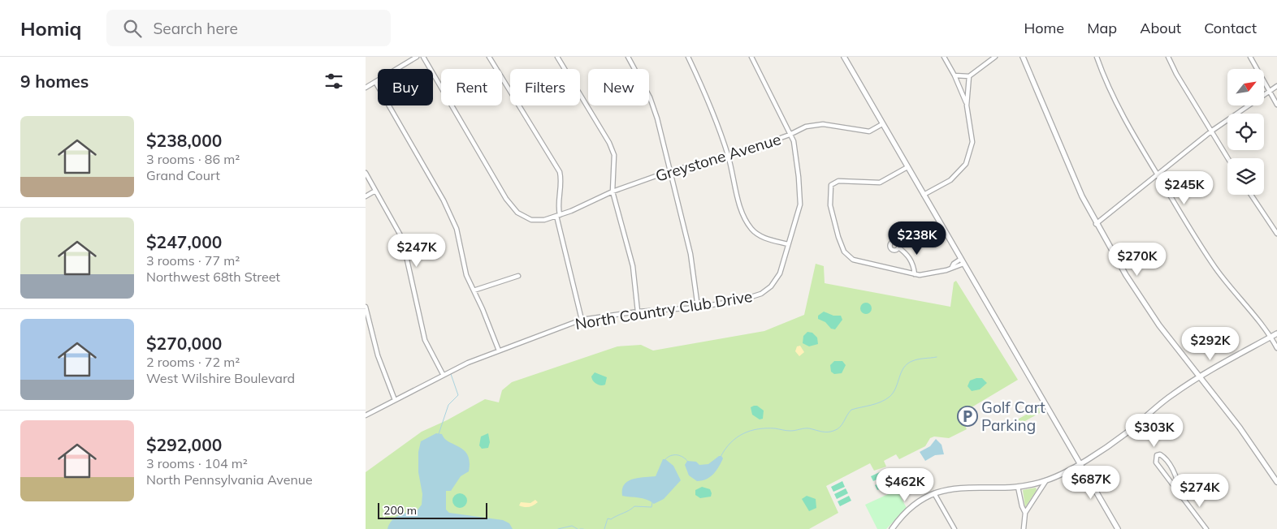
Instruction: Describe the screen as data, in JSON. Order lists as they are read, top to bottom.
{
  "streets": {
    "street": ["Greystone Avenue", "North Country Club Drive"]
  },
  "crossings": [
    ["Greystone Avenue", "North Country Club Drive"]
  ],
  "places": {
    "parking": ["Golf Cart Parking"]
  },
  "scale_bar": "200 m",
  "north": "top right",
  "page": {
    "header": "Homiq",
    "search": "Search here",
    "nav": [
      "Home",
      "Map",
      "About",
      "Contact"
    ],
    "heading": "9 homes",
    "chip": [
      "Buy",
      "Rent",
      "Filters",
      "New"
    ],
    "list": [
      {
        "name": "$238,000",
        "note": "3 rooms · 86 m² · Grand Court"
      },
      {
        "name": "$247,000",
        "note": "3 rooms · 77 m² · Northwest 68th Street"
      },
      {
        "name": "$270,000",
        "note": "2 rooms · 72 m² · West Wilshire Boulevard"
      },
      {
        "name": "$292,000",
        "note": "3 rooms · 104 m² · North Pennsylvania Avenue"
      }
    ],
    "price": [
      "$245K",
      "$238K",
      "$247K",
      "$270K",
      "$292K",
      "$303K",
      "$687K",
      "$462K",
      "$274K"
    ],
    "scale": "200 m"
  }
}
